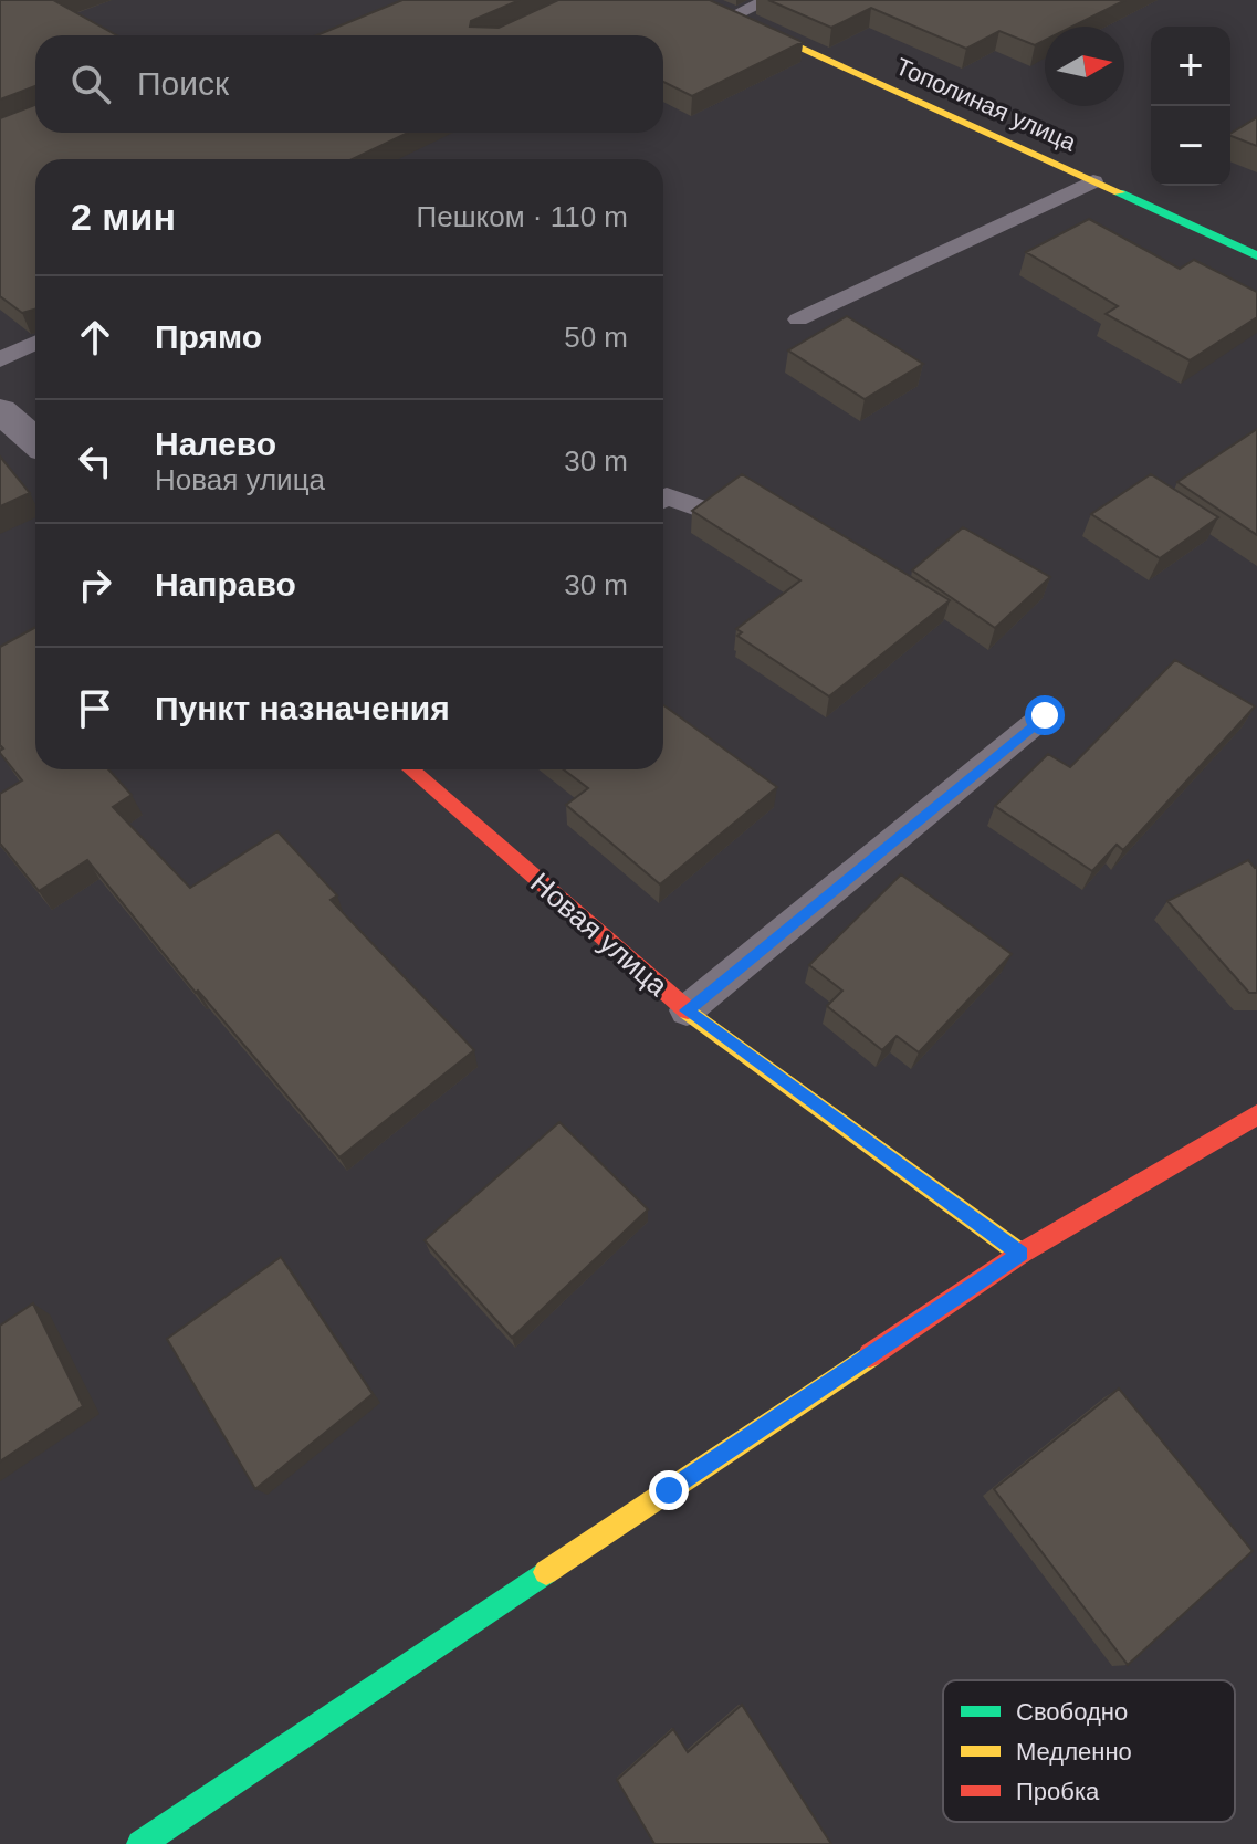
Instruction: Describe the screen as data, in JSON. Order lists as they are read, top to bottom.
{
  "streets": {
    "street": ["Тополиная улица", "Новая улица"]
  },
  "legend": ["Свободно", "Медленно", "Пробка"],
  "north": "right",
  "page": {
    "map_buttons": ["+", "−"],
    "search": "Поиск",
    "heading": ["2 мин", "Пешком · 110 m"],
    "list": [
      ["Прямо", "50 m"],
      ["Налево", "Новая улица", "30 m"],
      ["Направо", "30 m"],
      "Пункт назначения"
    ]
  }
}
